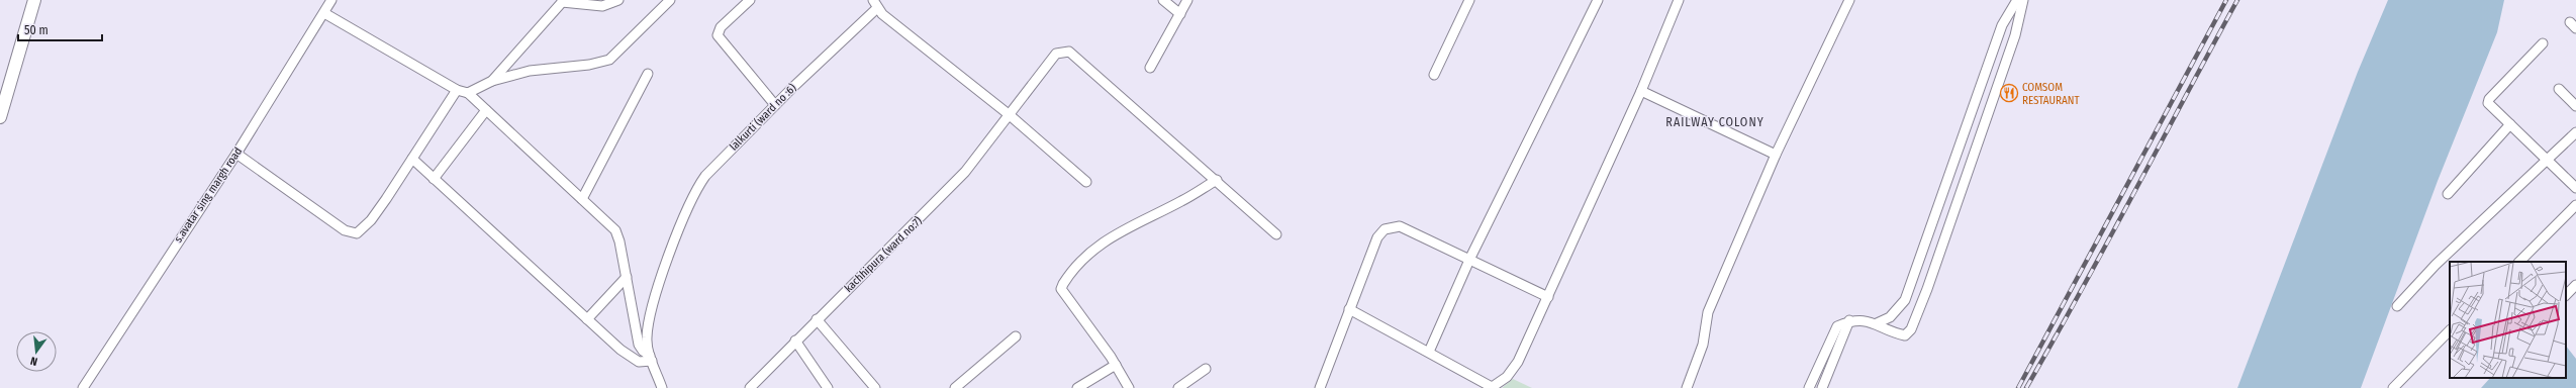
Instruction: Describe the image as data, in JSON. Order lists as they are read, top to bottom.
{
  "streets": {
    "street": ["lalkurti (ward no :6)", "s.avatar sing margh road", "kachhipura (ward no:7)"]
  },
  "districts": ["RAILWAY COLONY"],
  "places": {
    "restaurant": ["COMSOM RESTAURANT"]
  },
  "scale_bar": "50 m",
  "north": "bottom"
}
